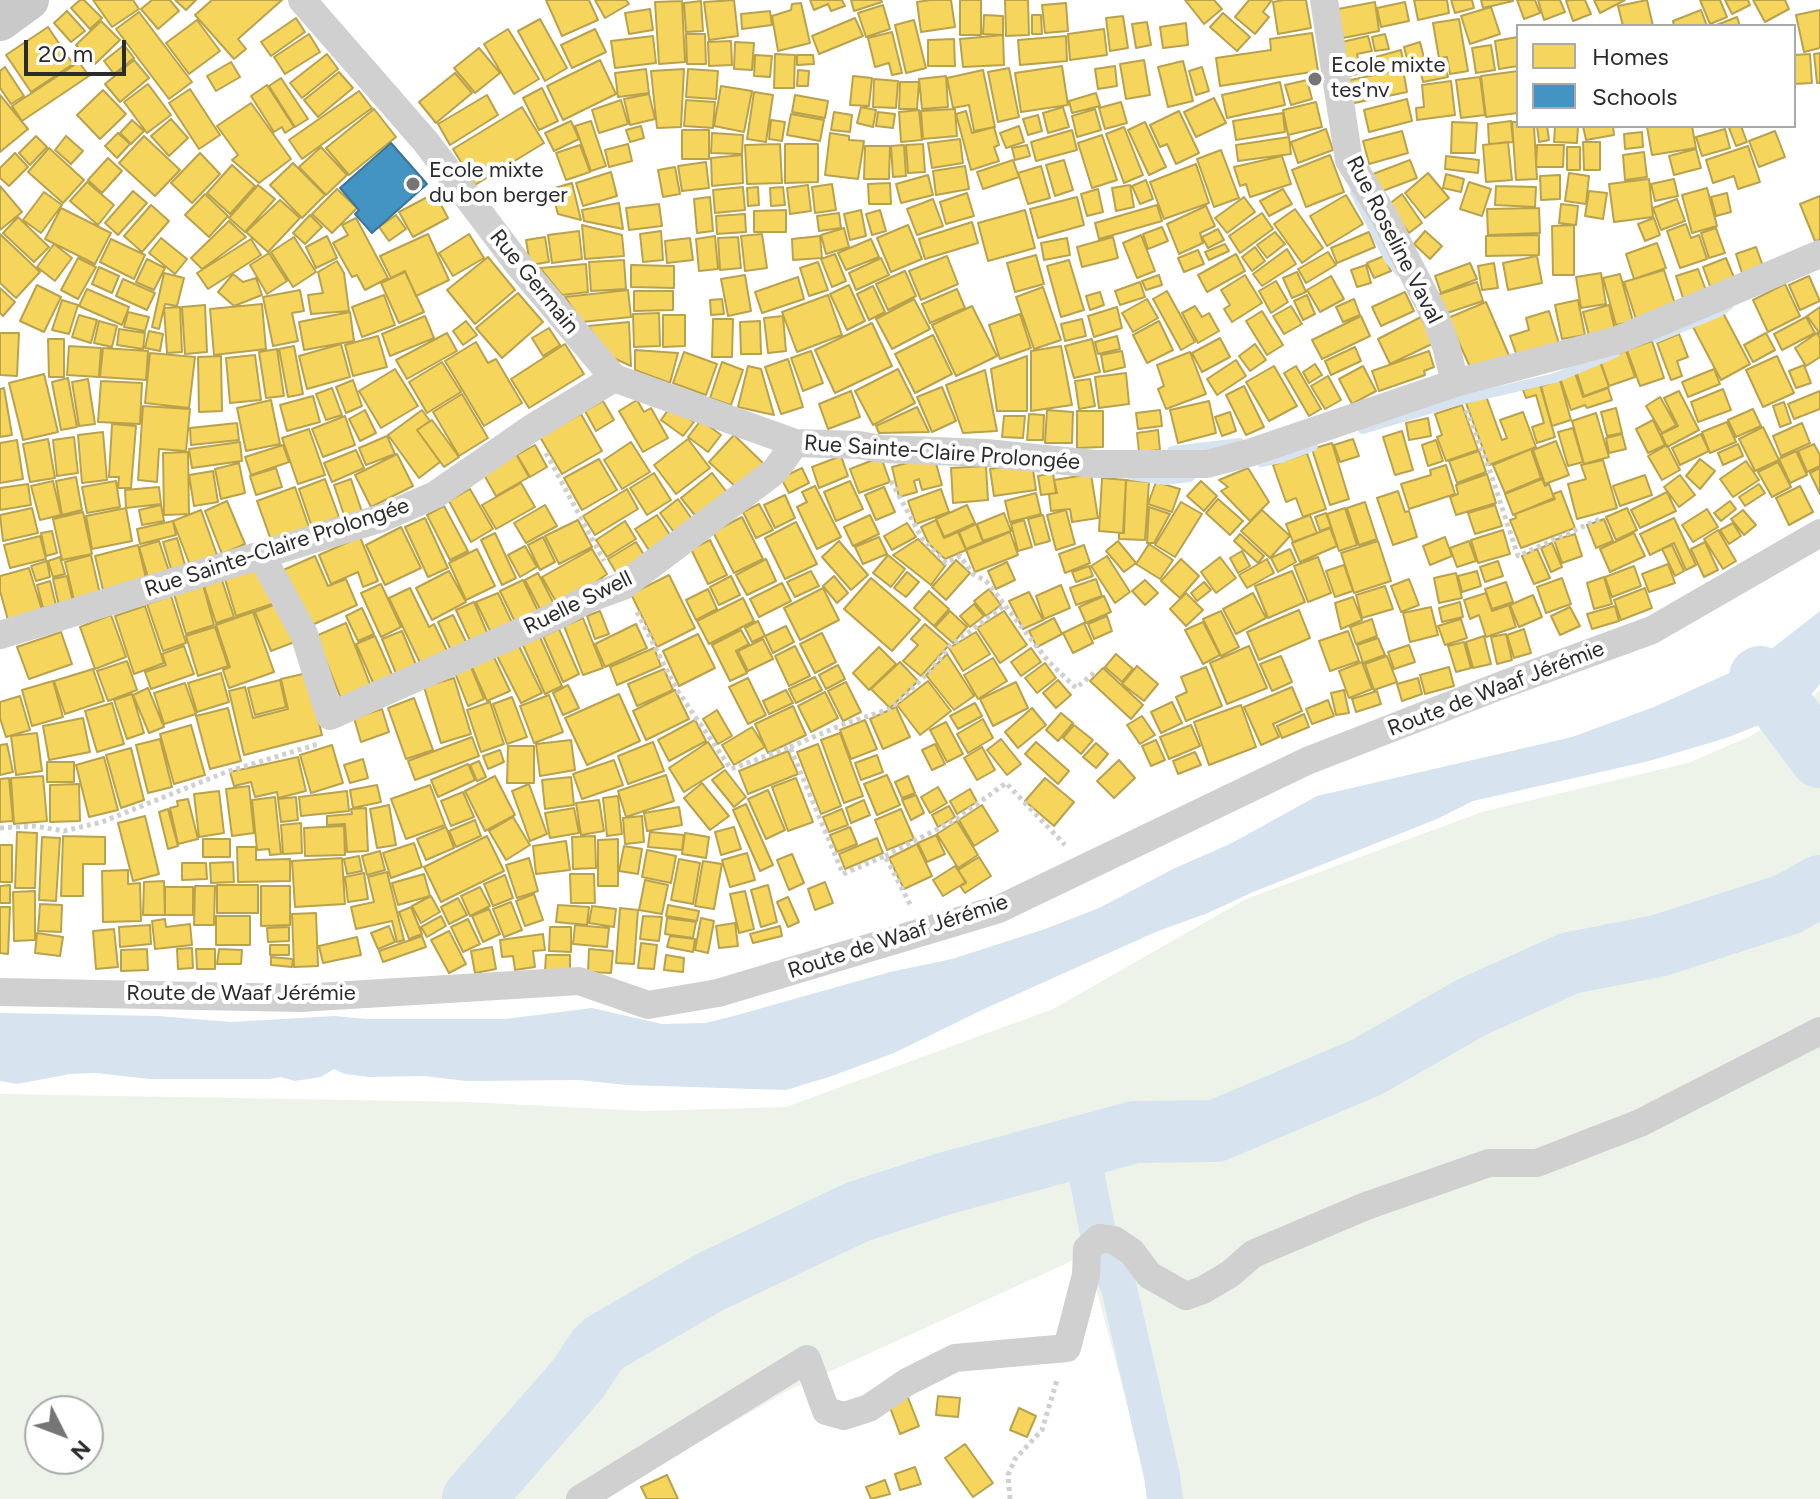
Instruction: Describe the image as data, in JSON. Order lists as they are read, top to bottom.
{
  "streets": {
    "street": [
      "Rue Roseline Vaval",
      "Rue Germain",
      "Rue Sainte-Claire Prolongée",
      "Ruelle Swell",
      "Route de Waaf Jérémie"
    ]
  },
  "crossings": [
    ["Rue Roseline Vaval", "Rue Sainte-Claire Prolongée"],
    ["Rue Germain", "Rue Sainte-Claire Prolongée"],
    ["Rue Sainte-Claire Prolongée", "Ruelle Swell"]
  ],
  "places": ["Ecole mixte tes'nv", "Ecole mixte du bon berger"],
  "legend": ["Homes", "Schools"],
  "scale_bar": "20 m",
  "north": "bottom right"
}
